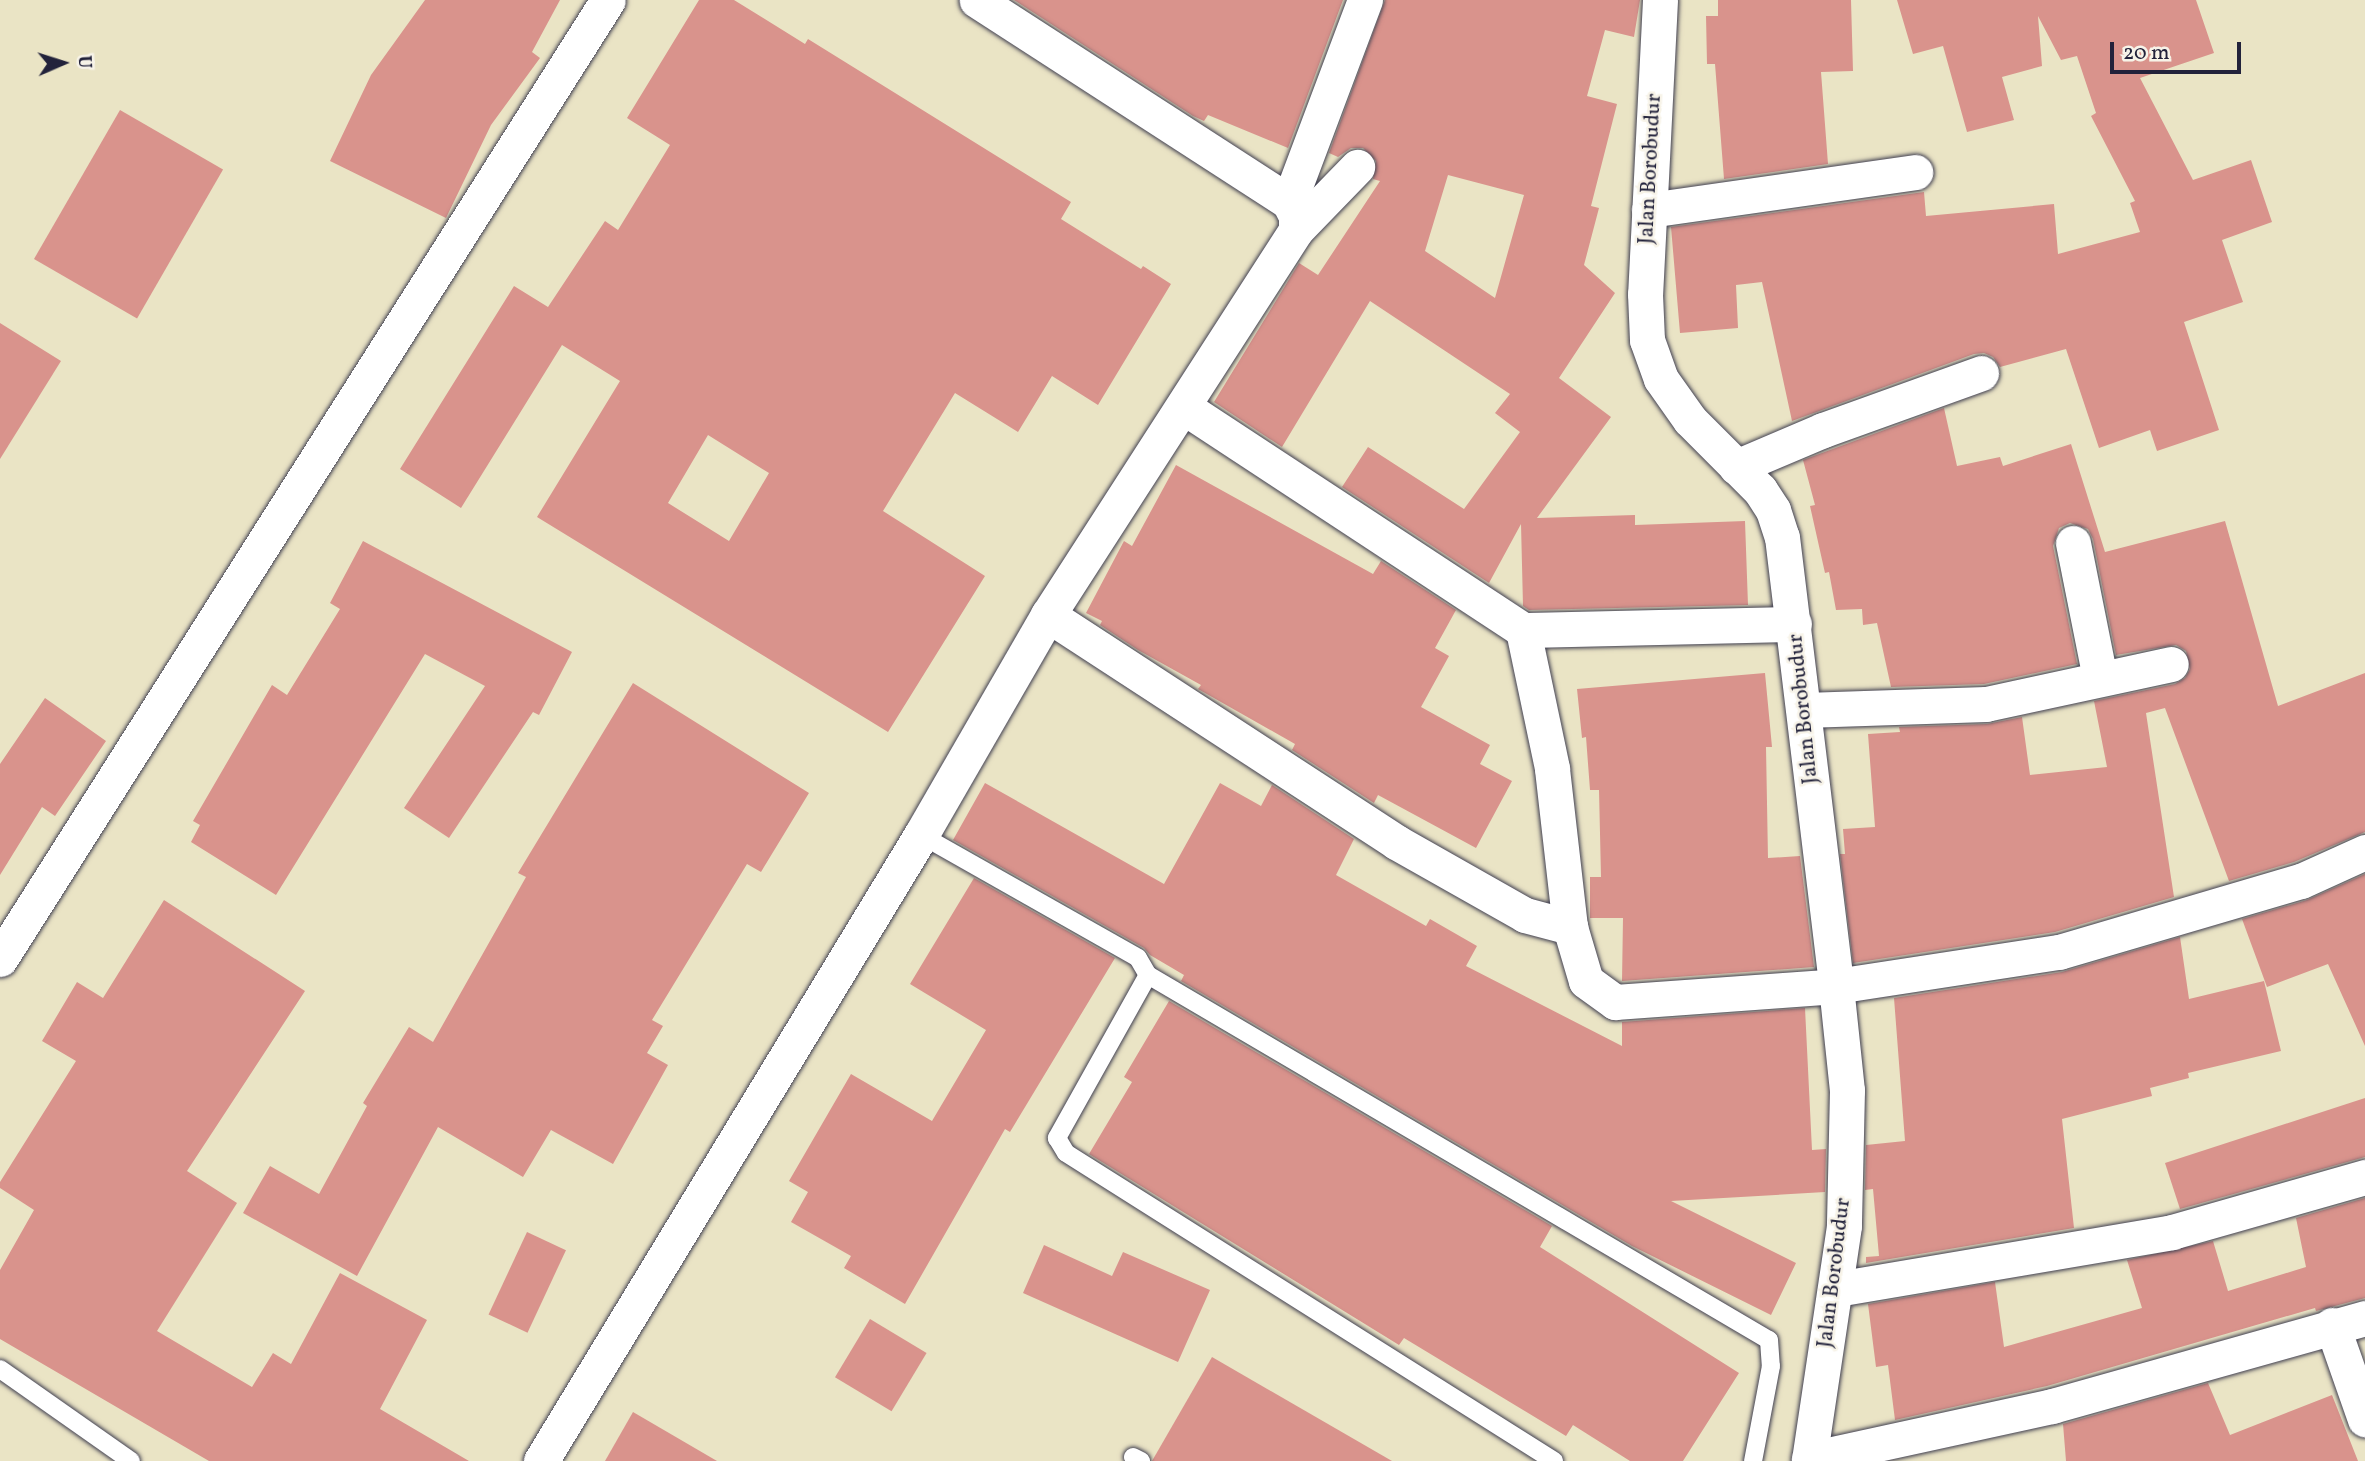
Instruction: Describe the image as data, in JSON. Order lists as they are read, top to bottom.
{
  "streets": {
    "street": ["Jalan Borobudur"]
  },
  "scale_bar": "20 m",
  "north": "right"
}
